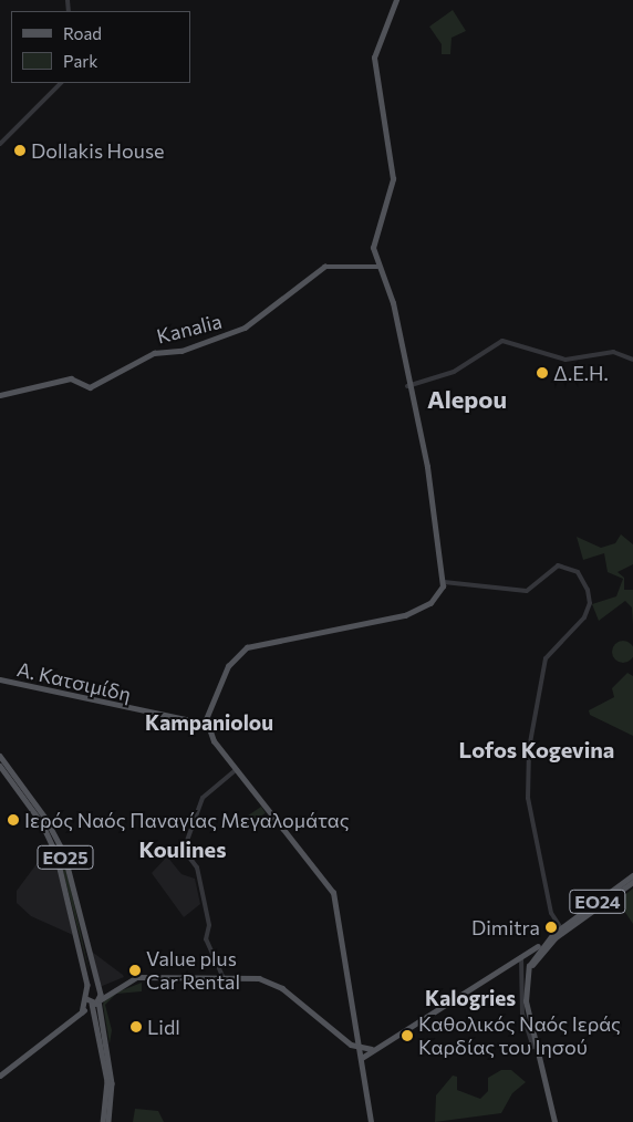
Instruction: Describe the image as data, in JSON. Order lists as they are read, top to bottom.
{
  "streets": {
    "main road": [
      "Kanalia",
      "Α. Κατσιμίδη",
      "ΕΟ25",
      "ΕΟ24"
    ]
  },
  "districts": [
    "Alepou",
    "Kampaniolou",
    "Lofos Kogevina",
    "Koulines",
    "Kalogries"
  ],
  "places": [
    "Dollakis House",
    "Δ.Ε.Η.",
    "Ιερός Ναός Παναγίας Μεγαλομάτας",
    "Dimitra",
    "Value plus Car Rental",
    "Lidl",
    "Καθολικός Ναός Ιεράς Καρδίας του Ιησού"
  ],
  "legend": ["Road", "Park"]
}
